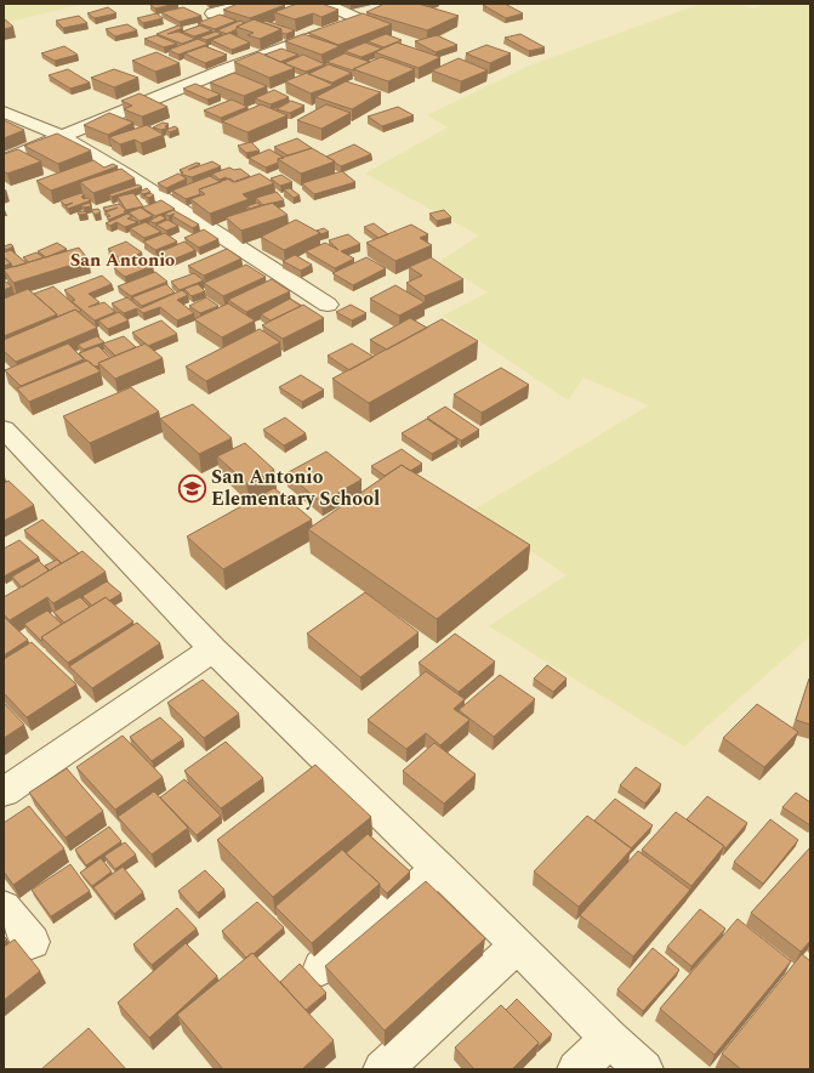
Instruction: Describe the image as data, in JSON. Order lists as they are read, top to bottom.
{
  "districts": ["San Antonio"],
  "places": {
    "school or university": ["San Antonio Elementary School"]
  }
}
